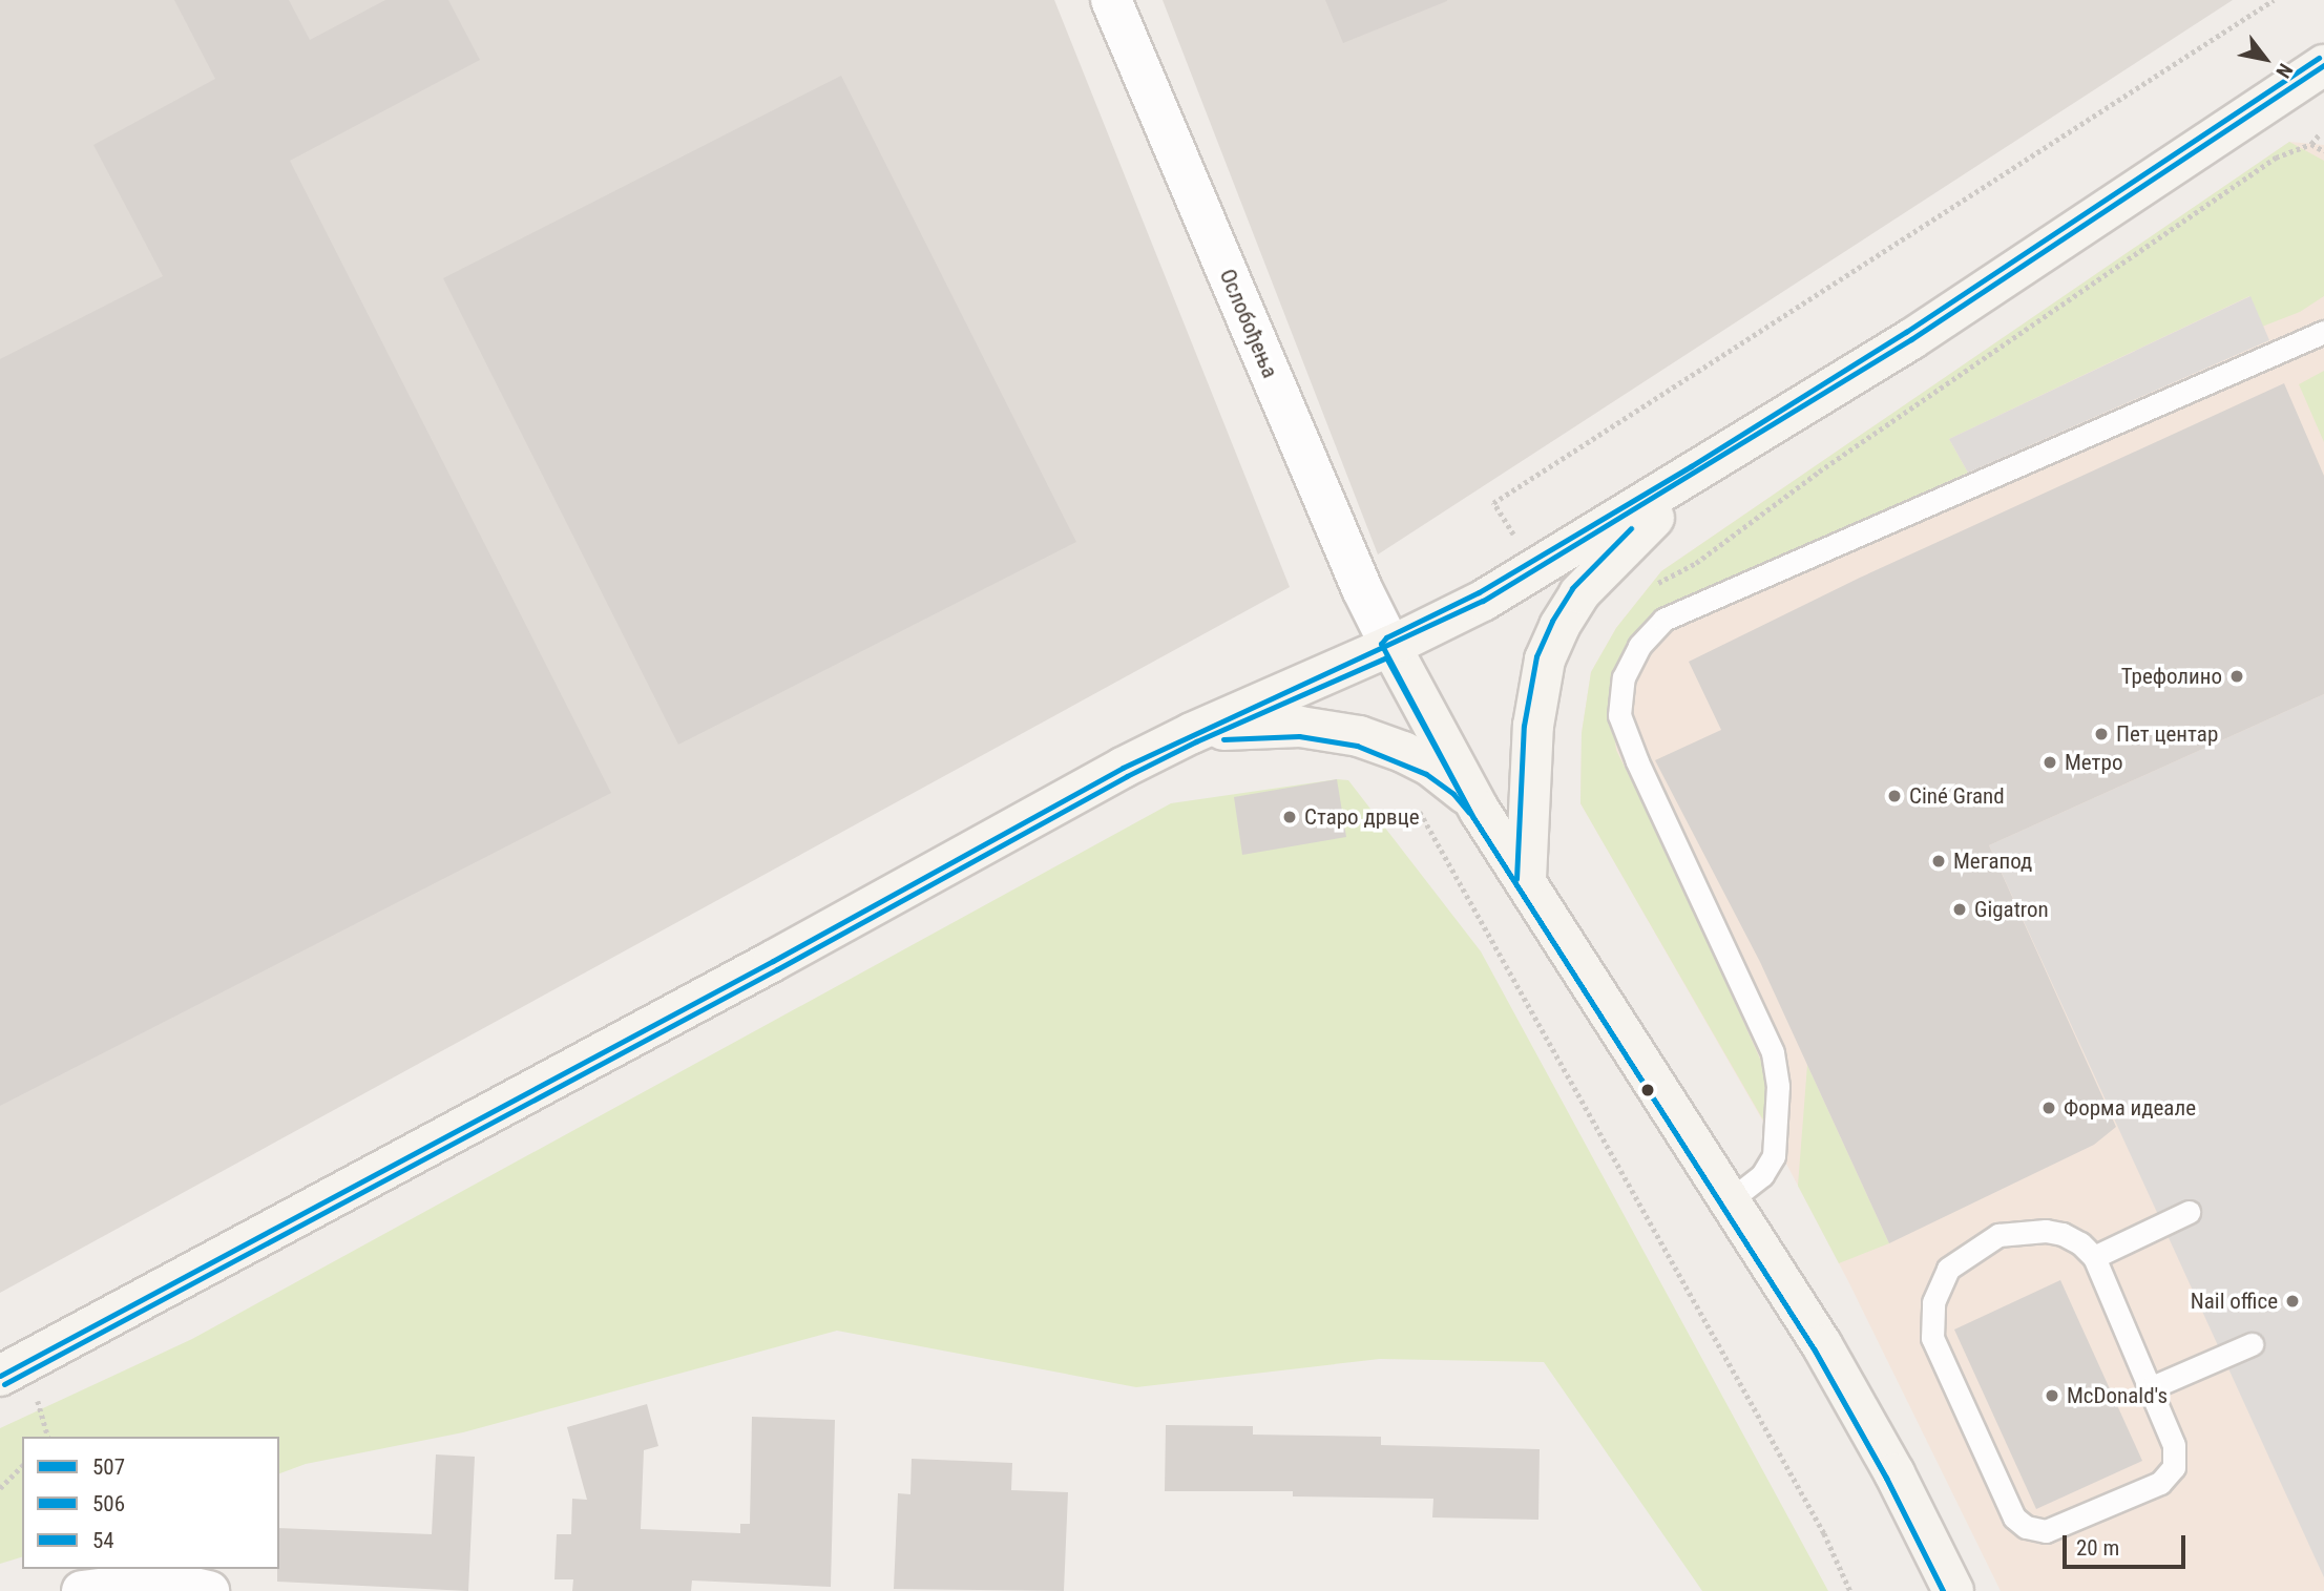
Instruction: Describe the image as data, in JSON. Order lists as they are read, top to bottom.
{
  "streets": {
    "street": ["Ослобођења"]
  },
  "places": [
    "Трефолино",
    "Пет центар",
    "Метро",
    "Ciné Grand",
    "Старо дрвце",
    "Мегапод",
    "Gigatron",
    "Форма идеале",
    "Nail office",
    "McDonald's"
  ],
  "lines": ["transit line 54", "transit line 507", "transit line 506"],
  "legend": ["507", "506", "54"],
  "scale_bar": "20 m",
  "north": "bottom right"
}
